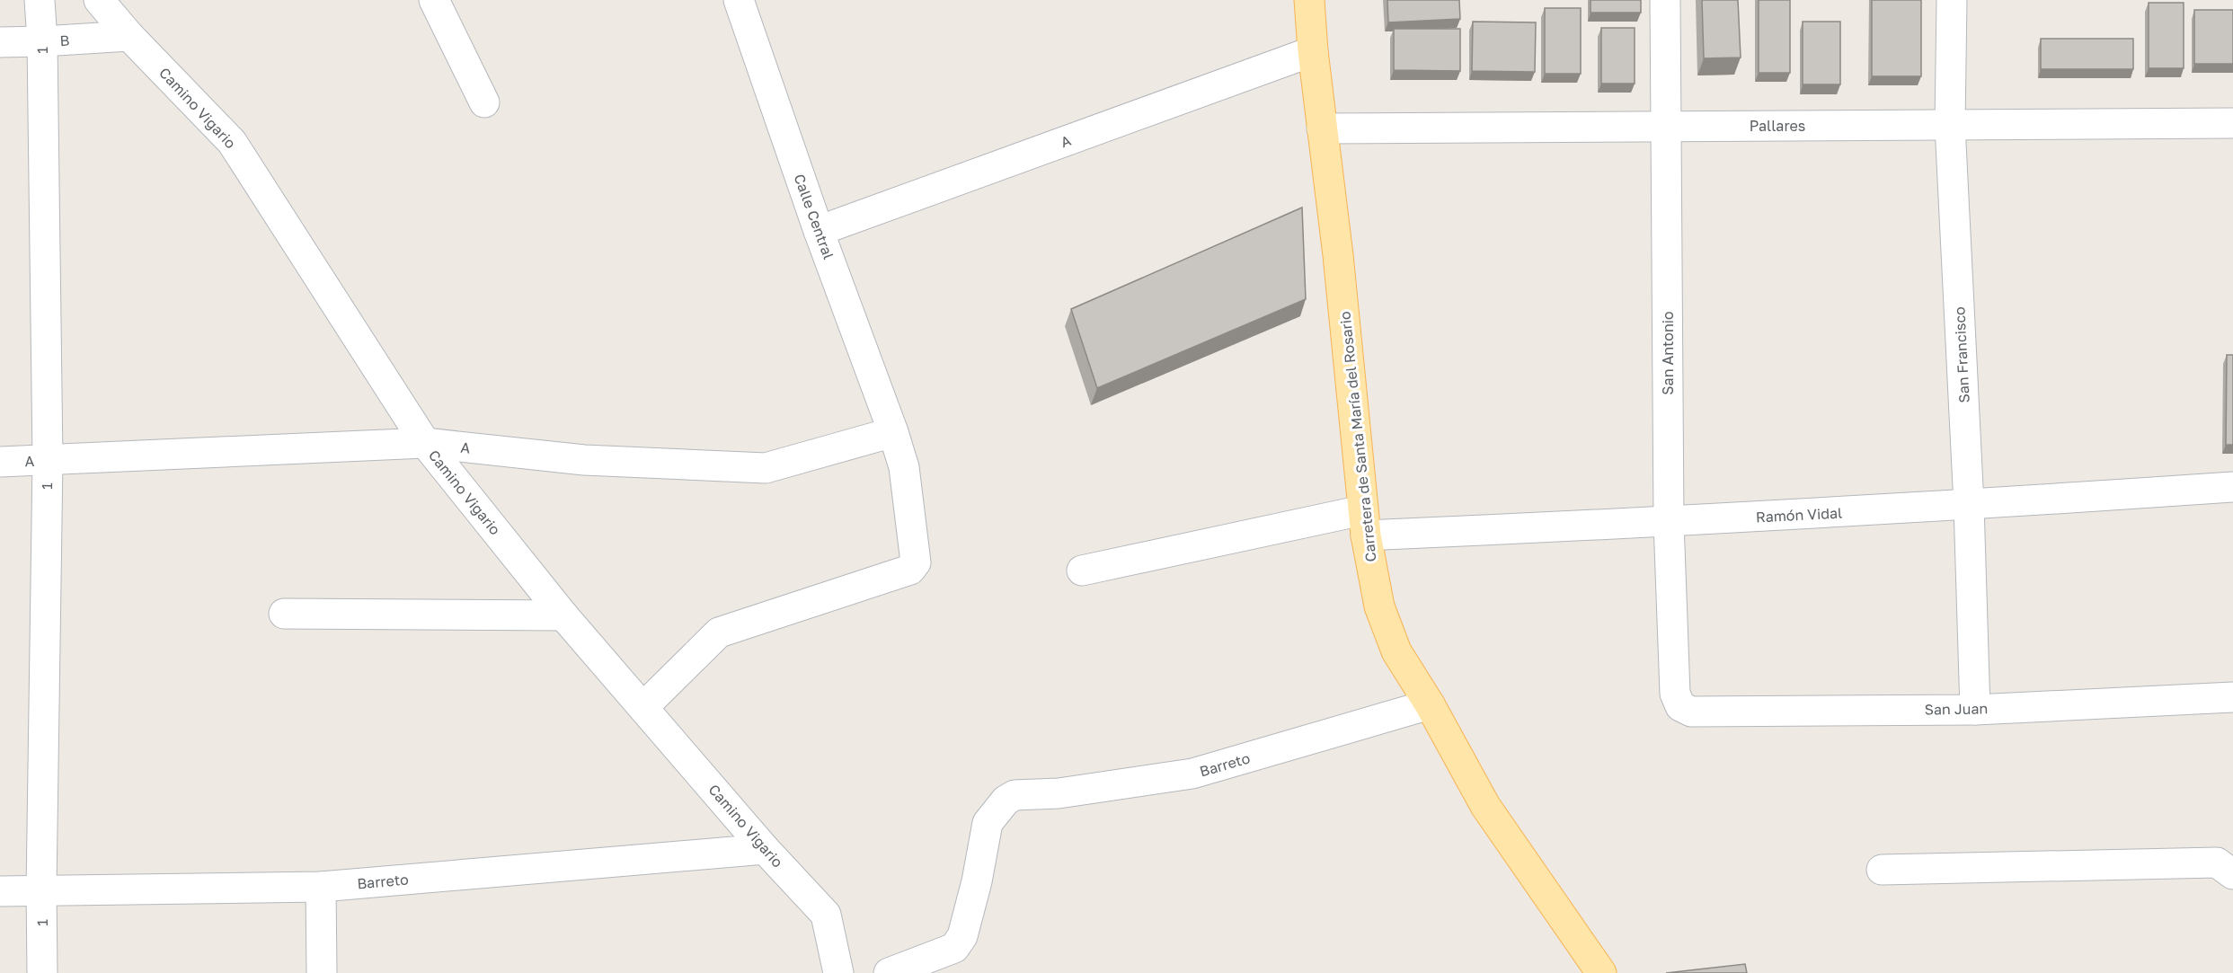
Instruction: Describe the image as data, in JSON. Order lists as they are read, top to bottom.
{
  "streets": {
    "main road": ["Carretera de Santa María del Rosario"],
    "street": [
      "B",
      "1",
      "Camino Vigario",
      "Pallares",
      "A",
      "Calle Central",
      "San Antonio",
      "San Francisco",
      "Ramón Vidal",
      "San Juan",
      "Barreto"
    ]
  },
  "crossings": [
    ["B", "1"],
    ["B", "Camino Vigario"],
    ["1", "A"],
    ["1", "Barreto"],
    ["Camino Vigario", "A"],
    ["Camino Vigario", "Calle Central"],
    ["Camino Vigario", "Barreto"],
    ["Pallares", "San Antonio"],
    ["Pallares", "San Francisco"],
    ["Pallares", "Carretera de Santa María del Rosario"],
    ["A", "Calle Central"],
    ["A", "Carretera de Santa María del Rosario"],
    ["San Antonio", "Ramón Vidal"],
    ["San Antonio", "San Juan"],
    ["San Francisco", "Ramón Vidal"],
    ["San Francisco", "San Juan"],
    ["Carretera de Santa María del Rosario", "Ramón Vidal"],
    ["Carretera de Santa María del Rosario", "Barreto"]
  ]
}
